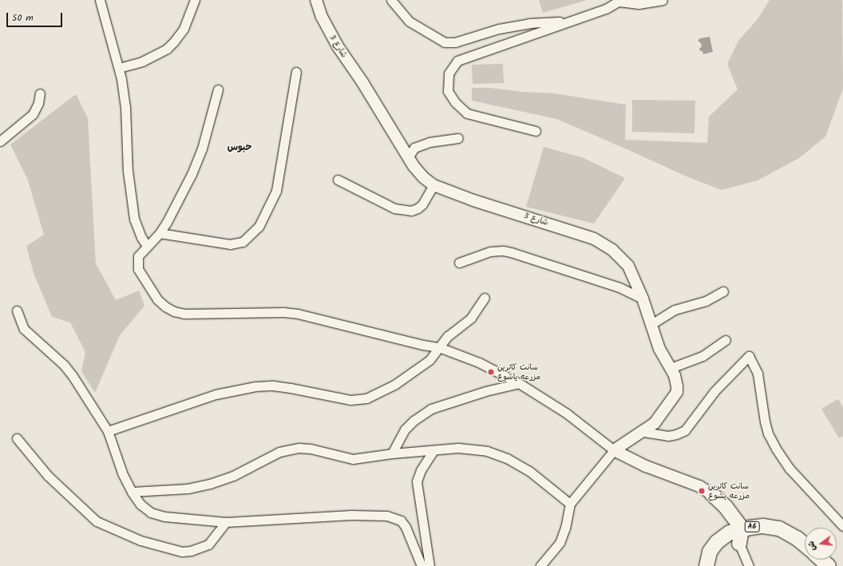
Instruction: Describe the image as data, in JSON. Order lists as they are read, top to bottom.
{
  "streets": {
    "highway": ["A6"],
    "street": ["شارع 3"]
  },
  "districts": ["حبوس"],
  "places": ["سانت كاترين مزرعه ياشوع", "سانت كاترين مزرعه يشوع"],
  "scale_bar": "50 m",
  "north": "left"
}
